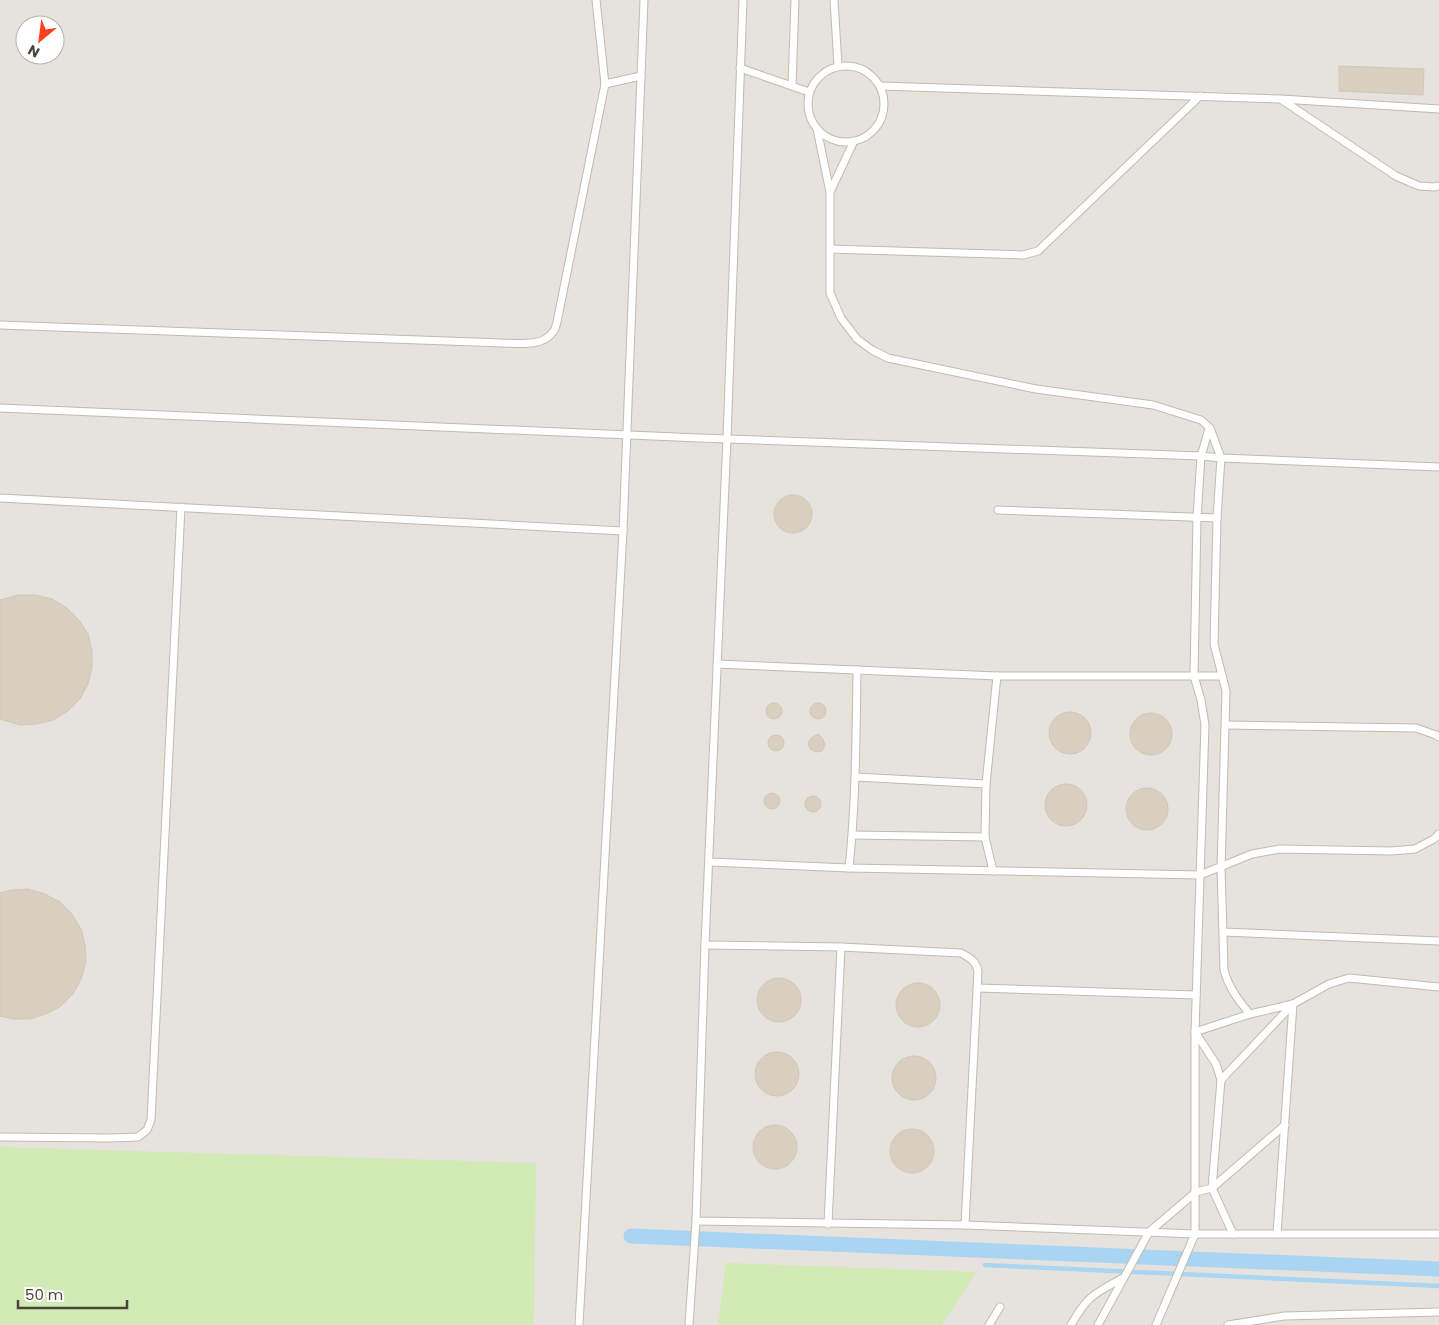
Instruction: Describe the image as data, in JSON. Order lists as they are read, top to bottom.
{
  "scale_bar": "50 m",
  "north": "bottom left"
}
